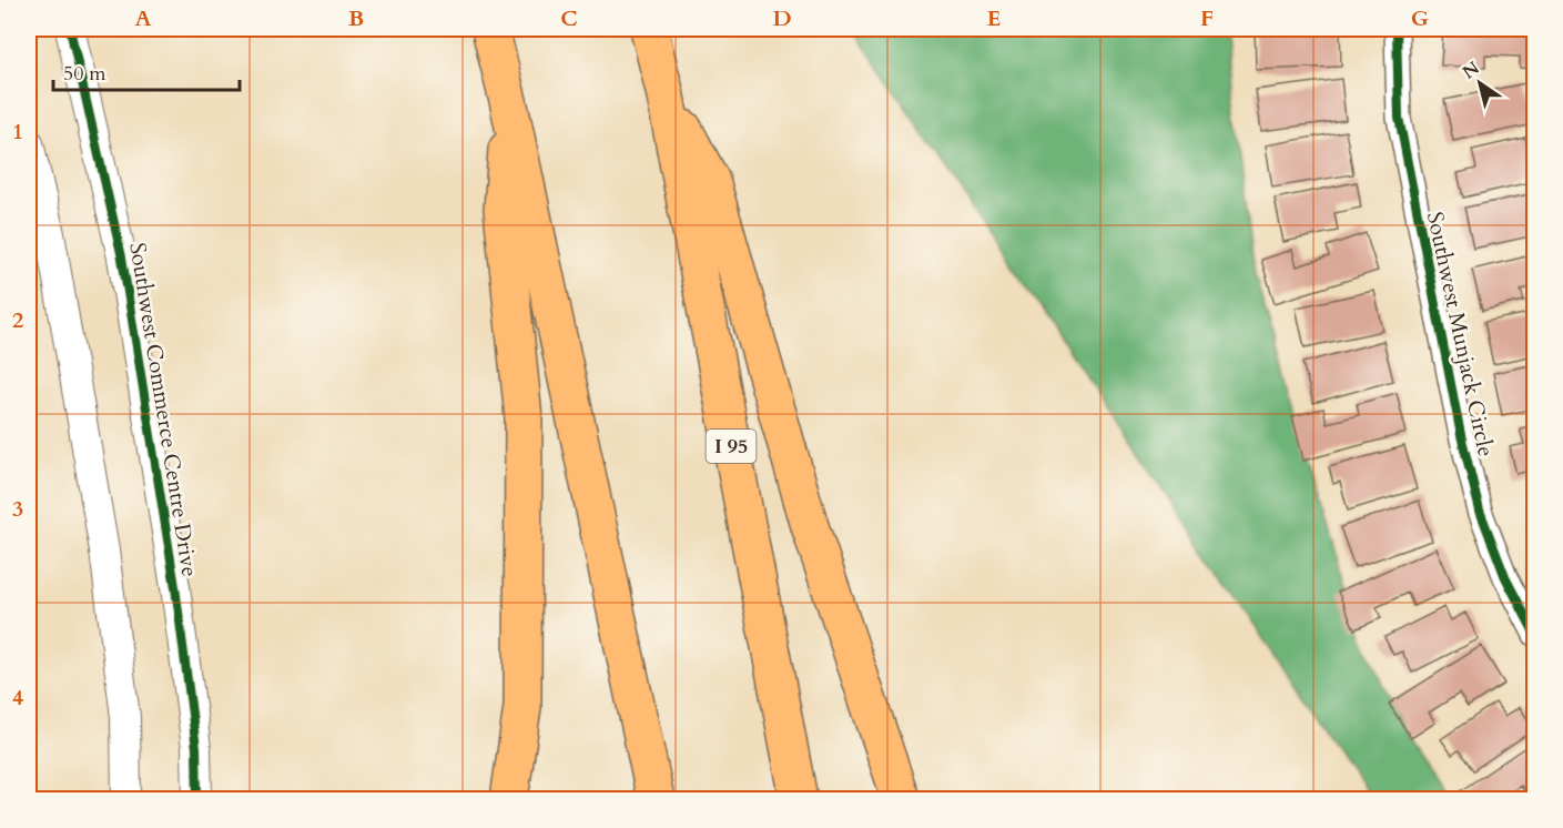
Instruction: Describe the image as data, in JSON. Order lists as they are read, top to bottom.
{
  "streets": {
    "highway": ["I 95"],
    "street": ["Southwest Munjack Circle", "Southwest Commerce Centre Drive"]
  },
  "scale_bar": "50 m",
  "north": "top left",
  "grid": {
    "columns": [
      "A",
      "B",
      "C",
      "D",
      "E",
      "F",
      "G"
    ],
    "rows": [
      "1",
      "2",
      "3",
      "4"
    ]
  }
}
